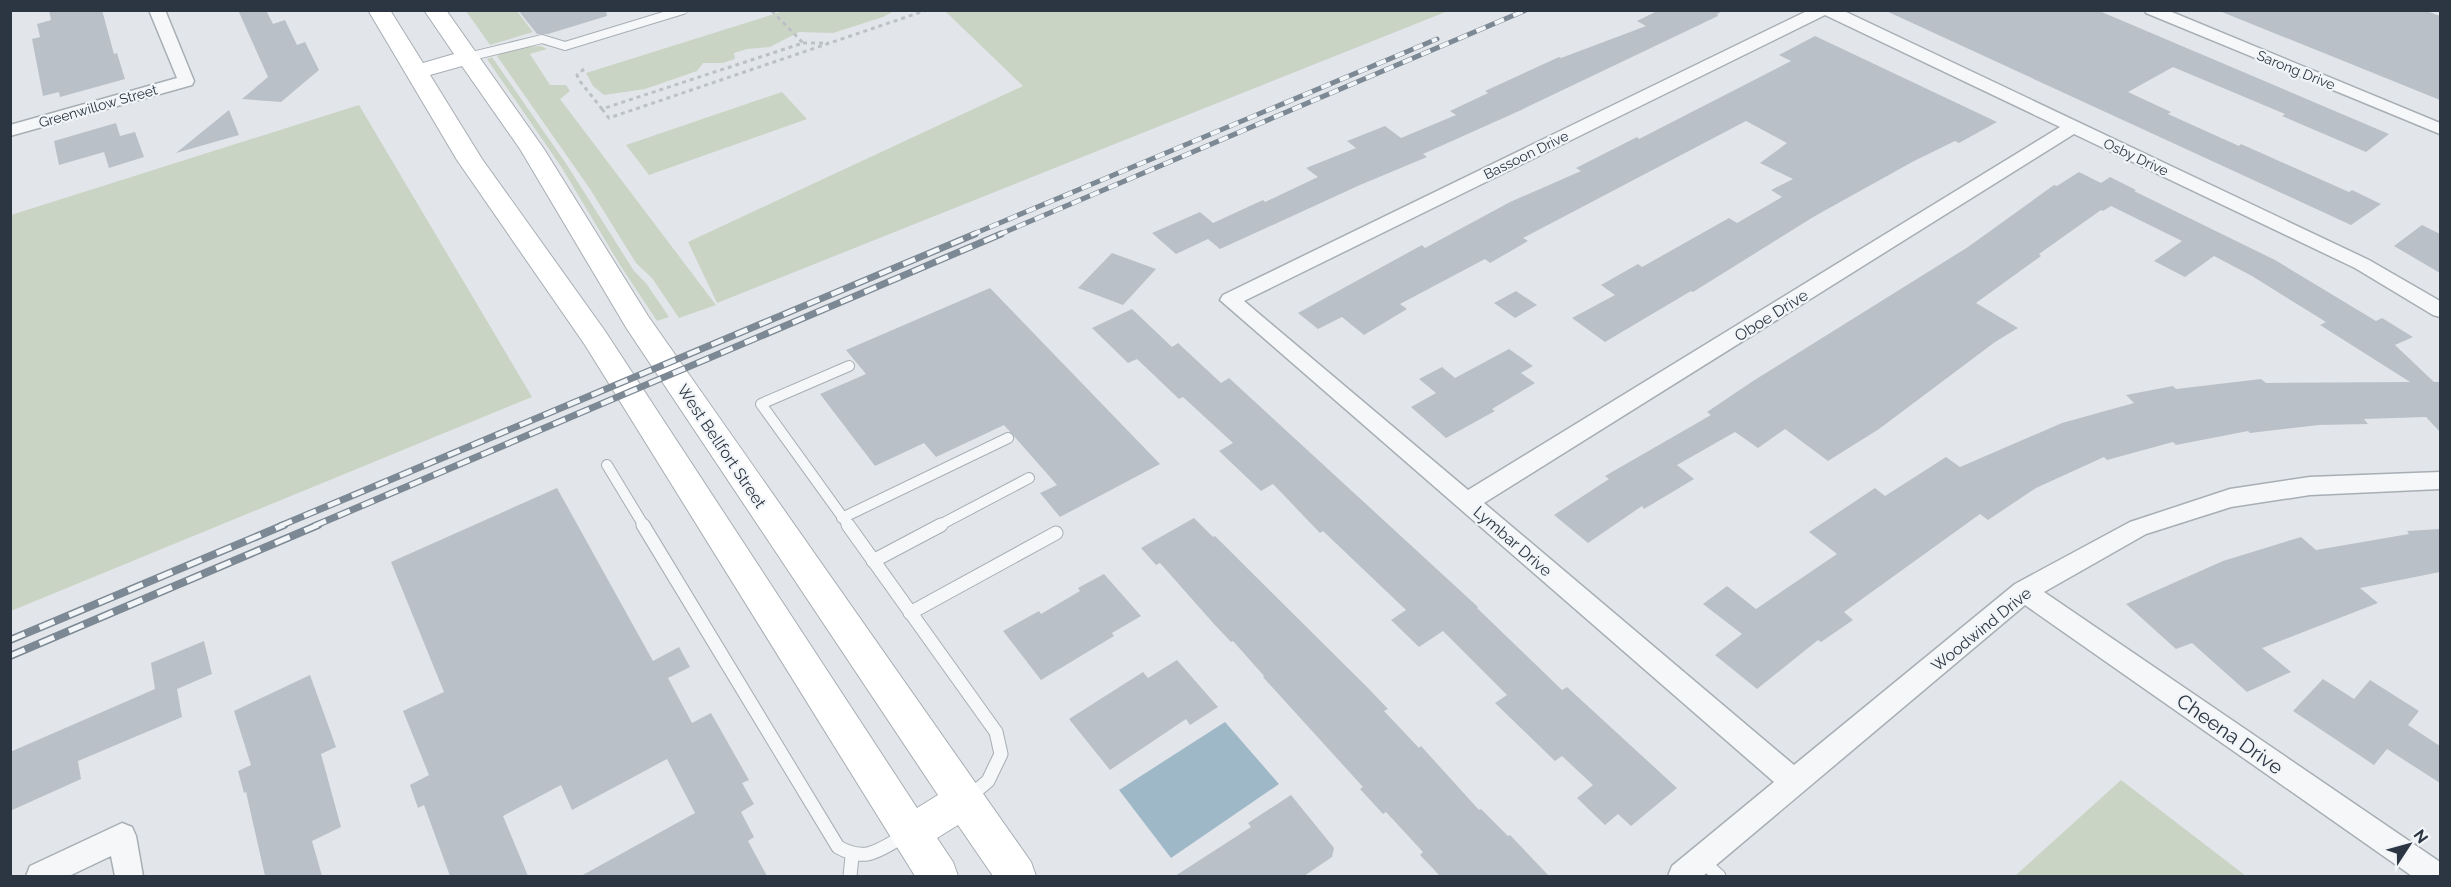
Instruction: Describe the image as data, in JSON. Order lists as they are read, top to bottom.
{
  "streets": {
    "main road": ["West Bellfort Street"],
    "street": [
      "Sarong Drive",
      "Greenwillow Street",
      "Bassoon Drive",
      "Osby Drive",
      "Oboe Drive",
      "Lymbar Drive",
      "Woodwind Drive",
      "Cheena Drive"
    ]
  },
  "crossings": [
    ["Bassoon Drive", "Lymbar Drive"],
    ["Osby Drive", "Oboe Drive"],
    ["Oboe Drive", "Lymbar Drive"],
    ["Lymbar Drive", "Woodwind Drive"],
    ["Woodwind Drive", "Cheena Drive"]
  ],
  "north": "top right"
}
